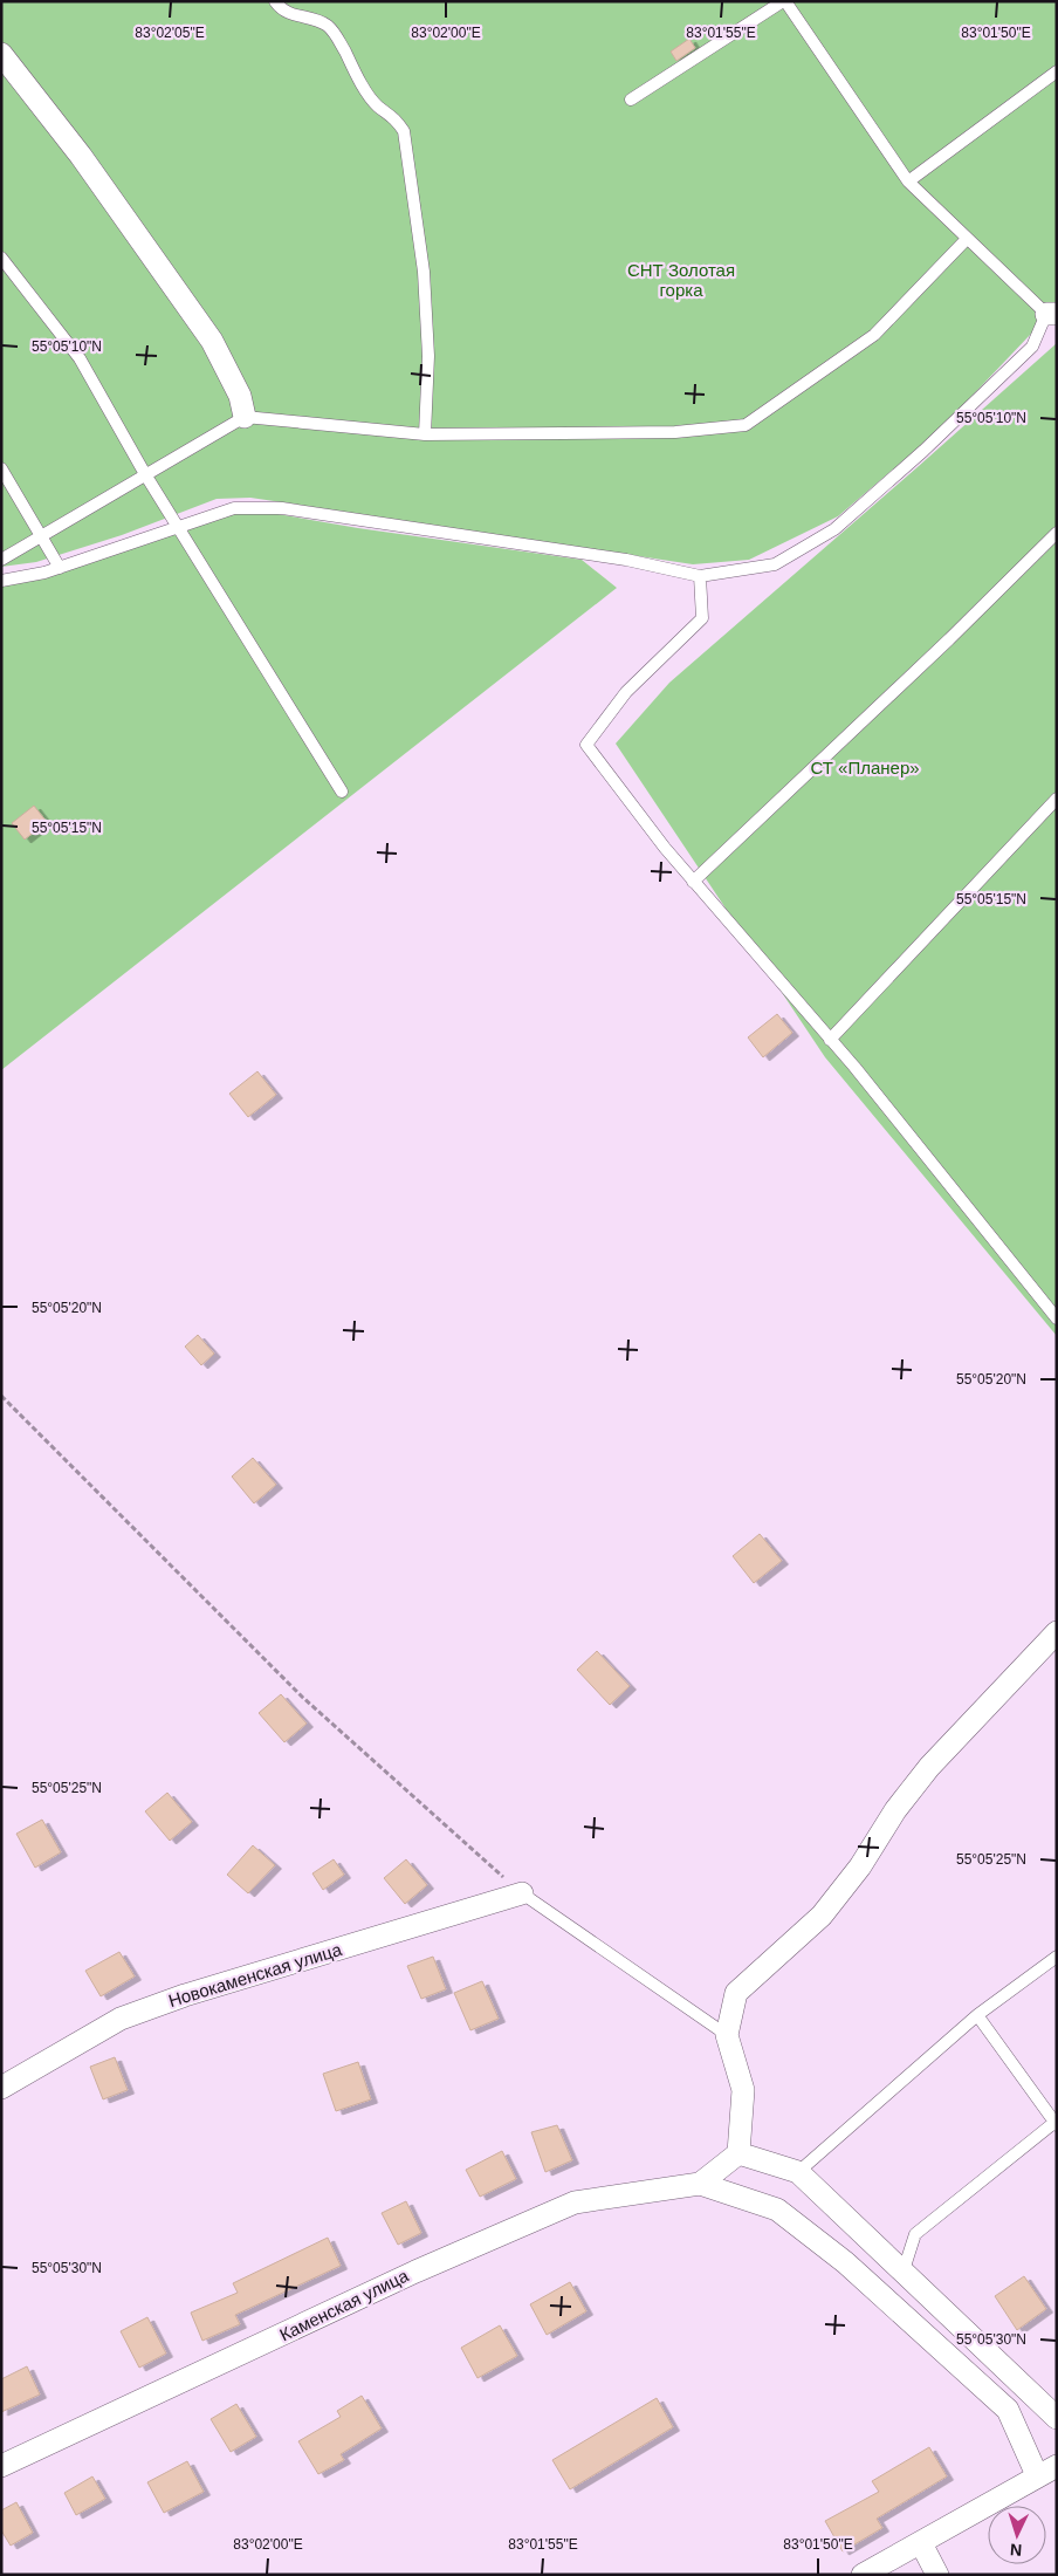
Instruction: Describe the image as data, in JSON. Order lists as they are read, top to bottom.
{
  "streets": {
    "street": ["Новокаменская улица", "Каменская улица"]
  },
  "parks": ["СНТ Золотая горка", "СТ «Планер»"],
  "north": "bottom",
  "coordinates": [
    "83°02'05\"E",
    "83°02'00\"E",
    "83°01'55\"E",
    "83°01'50\"E",
    "55°05'10\"N",
    "55°05'15\"N",
    "55°05'20\"N",
    "55°05'25\"N",
    "55°05'30\"N"
  ]
}
